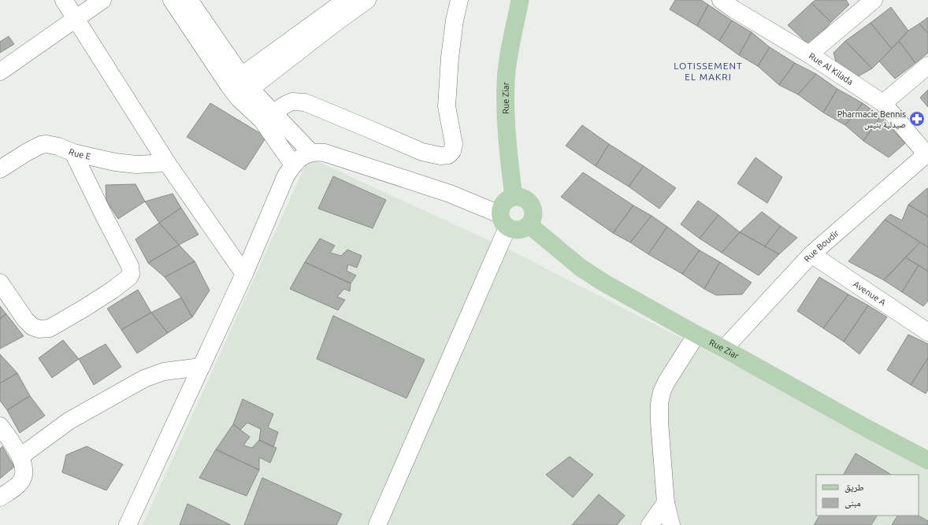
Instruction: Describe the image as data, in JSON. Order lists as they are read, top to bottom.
{
  "streets": {
    "main road": ["Rue Ziar"],
    "street": [
      "Rue Al Kilada",
      "Rue E",
      "Rue Boudir",
      "Avenue A"
    ]
  },
  "crossings": [
    ["Rue Al Kilada", "Rue Boudir"],
    ["Rue Ziar", "Rue Boudir"],
    ["Rue Boudir", "Avenue A"]
  ],
  "districts": ["LOTISSEMENT EL MAKRI"],
  "places": {
    "pharmacy": ["Pharmacie Bennis صيدلية بنيس"]
  },
  "legend": ["طريق", "مبنى"]
}
